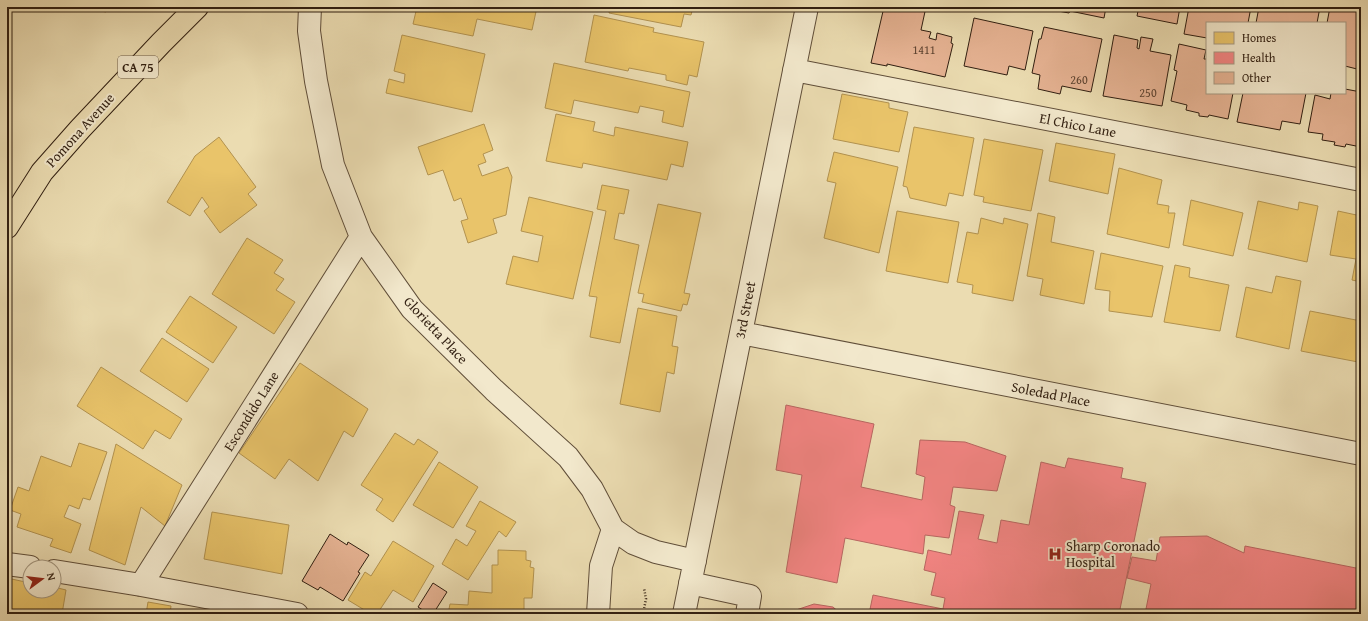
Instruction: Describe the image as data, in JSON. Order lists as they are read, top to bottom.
{
  "streets": {
    "highway": ["CA 75", "Pomona Avenue"],
    "street": [
      "El Chico Lane",
      "3rd Street",
      "Glorietta Place",
      "Soledad Place",
      "Escondido Lane"
    ]
  },
  "crossings": [
    ["El Chico Lane", "3rd Street"],
    ["3rd Street", "Glorietta Place"],
    ["3rd Street", "Soledad Place"],
    ["Glorietta Place", "Escondido Lane"]
  ],
  "places": {
    "hospital": ["Sharp Coronado Hospital"]
  },
  "house_numbers": ["1411", "260", "250"],
  "legend": ["Homes", "Health", "Other"],
  "north": "right"
}
